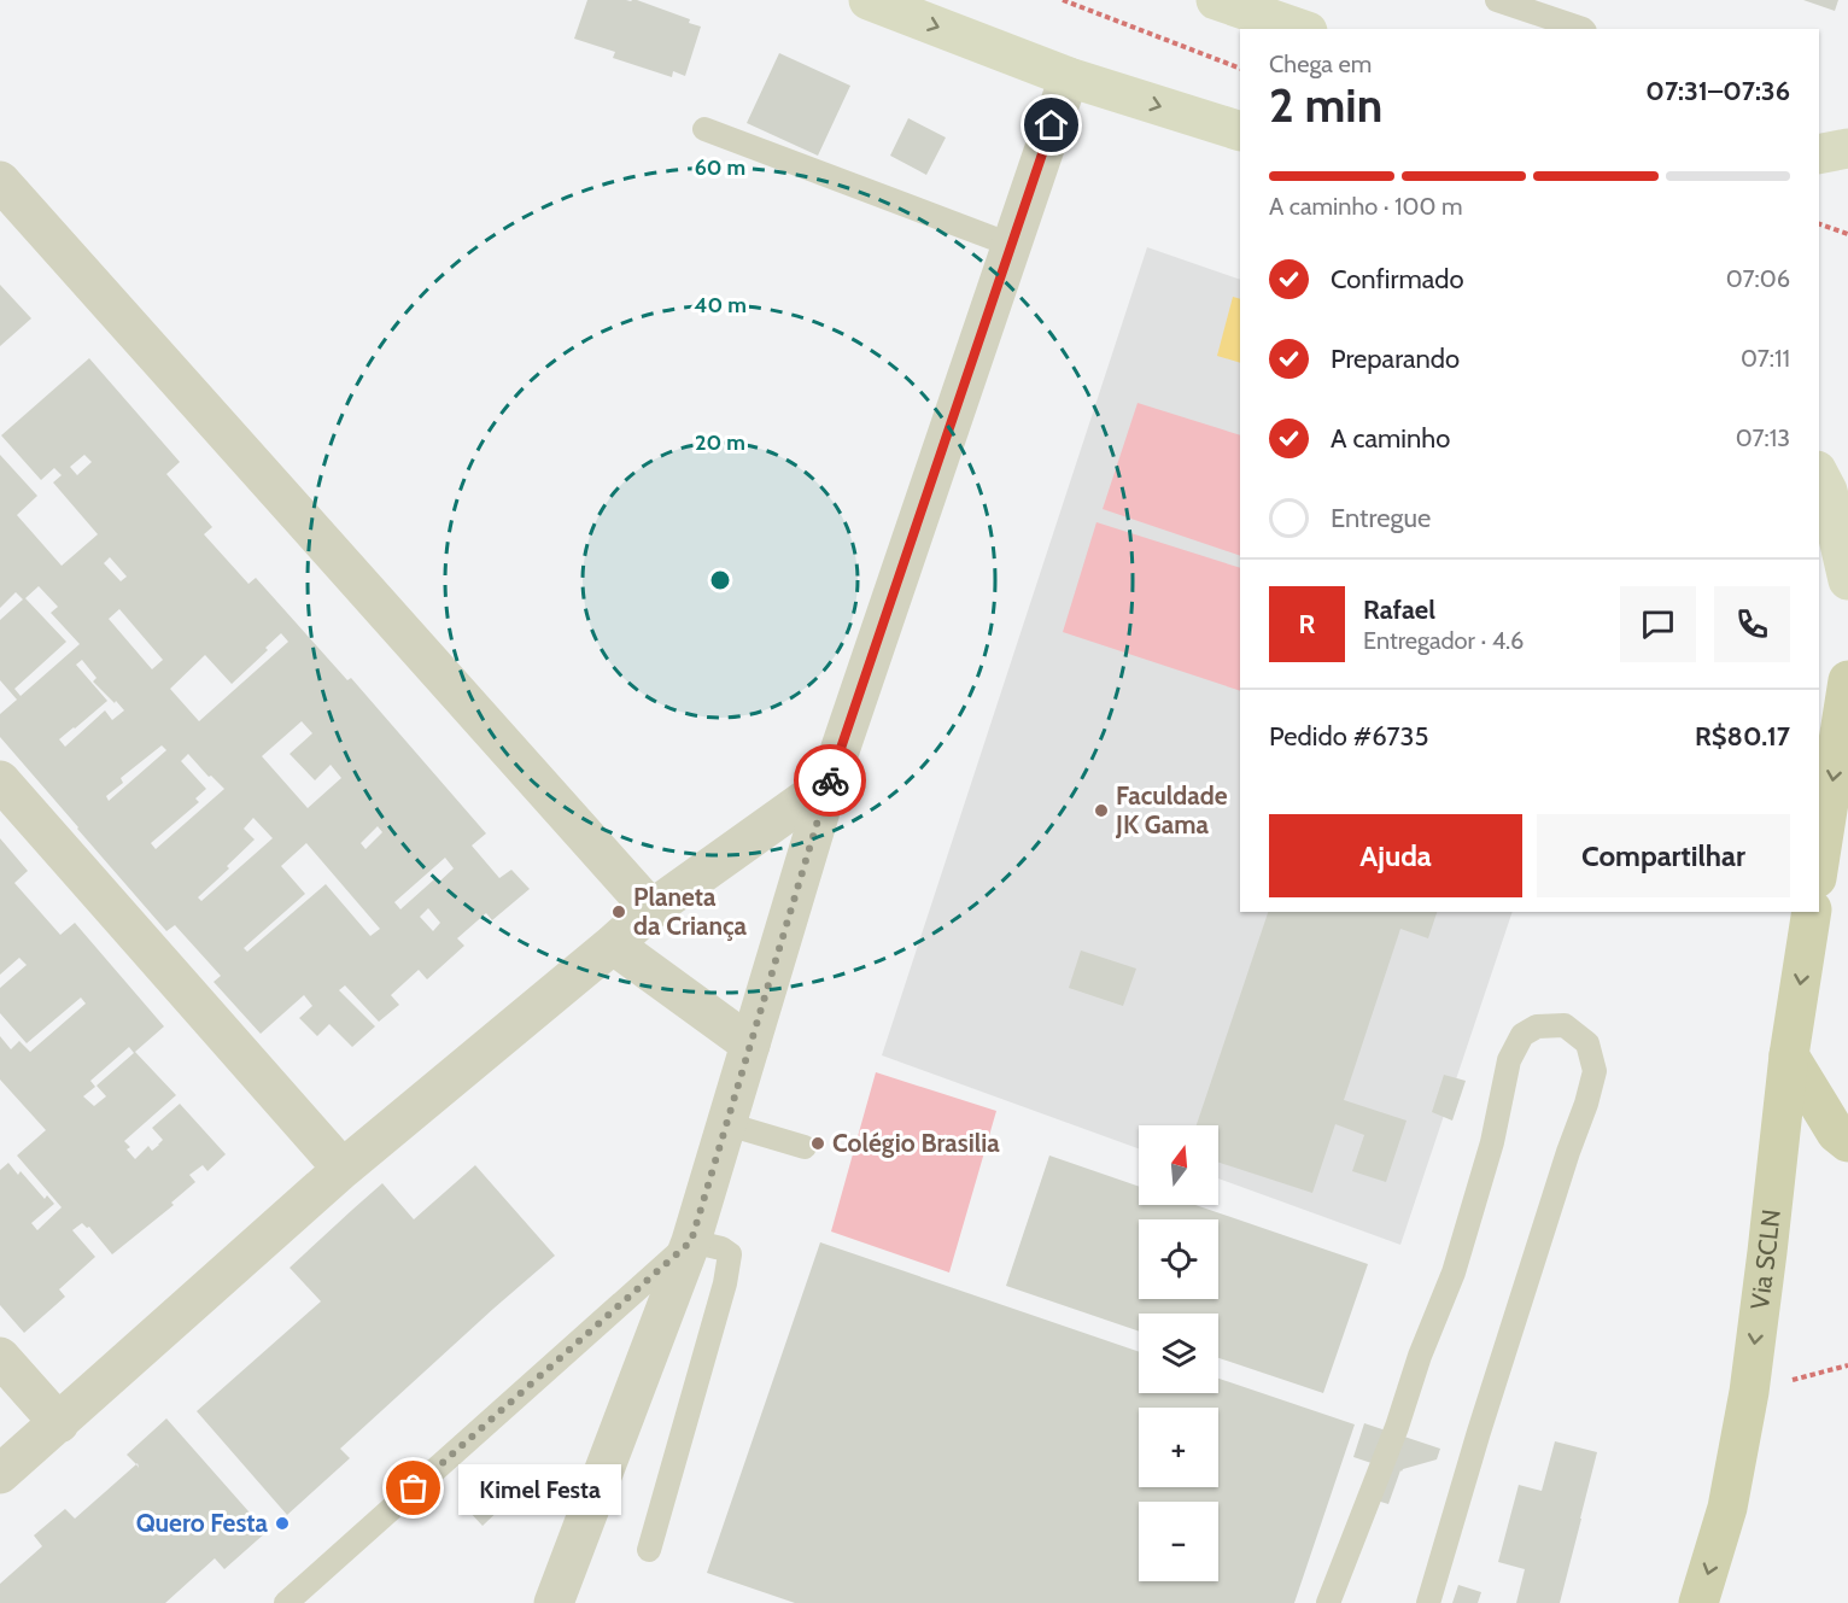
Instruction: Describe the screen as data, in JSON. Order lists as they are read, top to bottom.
{
  "streets": {
    "main road": ["Via SCLN"]
  },
  "one_way": ["Via SCLN"],
  "places": [
    "Faculdade JK Gama",
    "Planeta da Criança",
    "Colégio Brasilia",
    "Kimel Festa",
    "Quero Festa"
  ],
  "north": "top",
  "page": {
    "heading": ["2 min", "Chega em", "07:31–07:36"],
    "panel": [
      "Rafael",
      "Entregador · 4.6",
      "Pedido #6735",
      "R$80.17"
    ],
    "bar": "A caminho · 100 m",
    "list": [
      ["Confirmado", "07:06"],
      ["Preparando", "07:11"],
      ["A caminho", "07:13"],
      "Entregue"
    ],
    "round": "R",
    "buttons": ["Ajuda", "Compartilhar"],
    "map_buttons": ["+", "−"],
    "bubble": "Kimel Festa"
  },
  "rings": ["60 m", "40 m", "20 m"]
}
